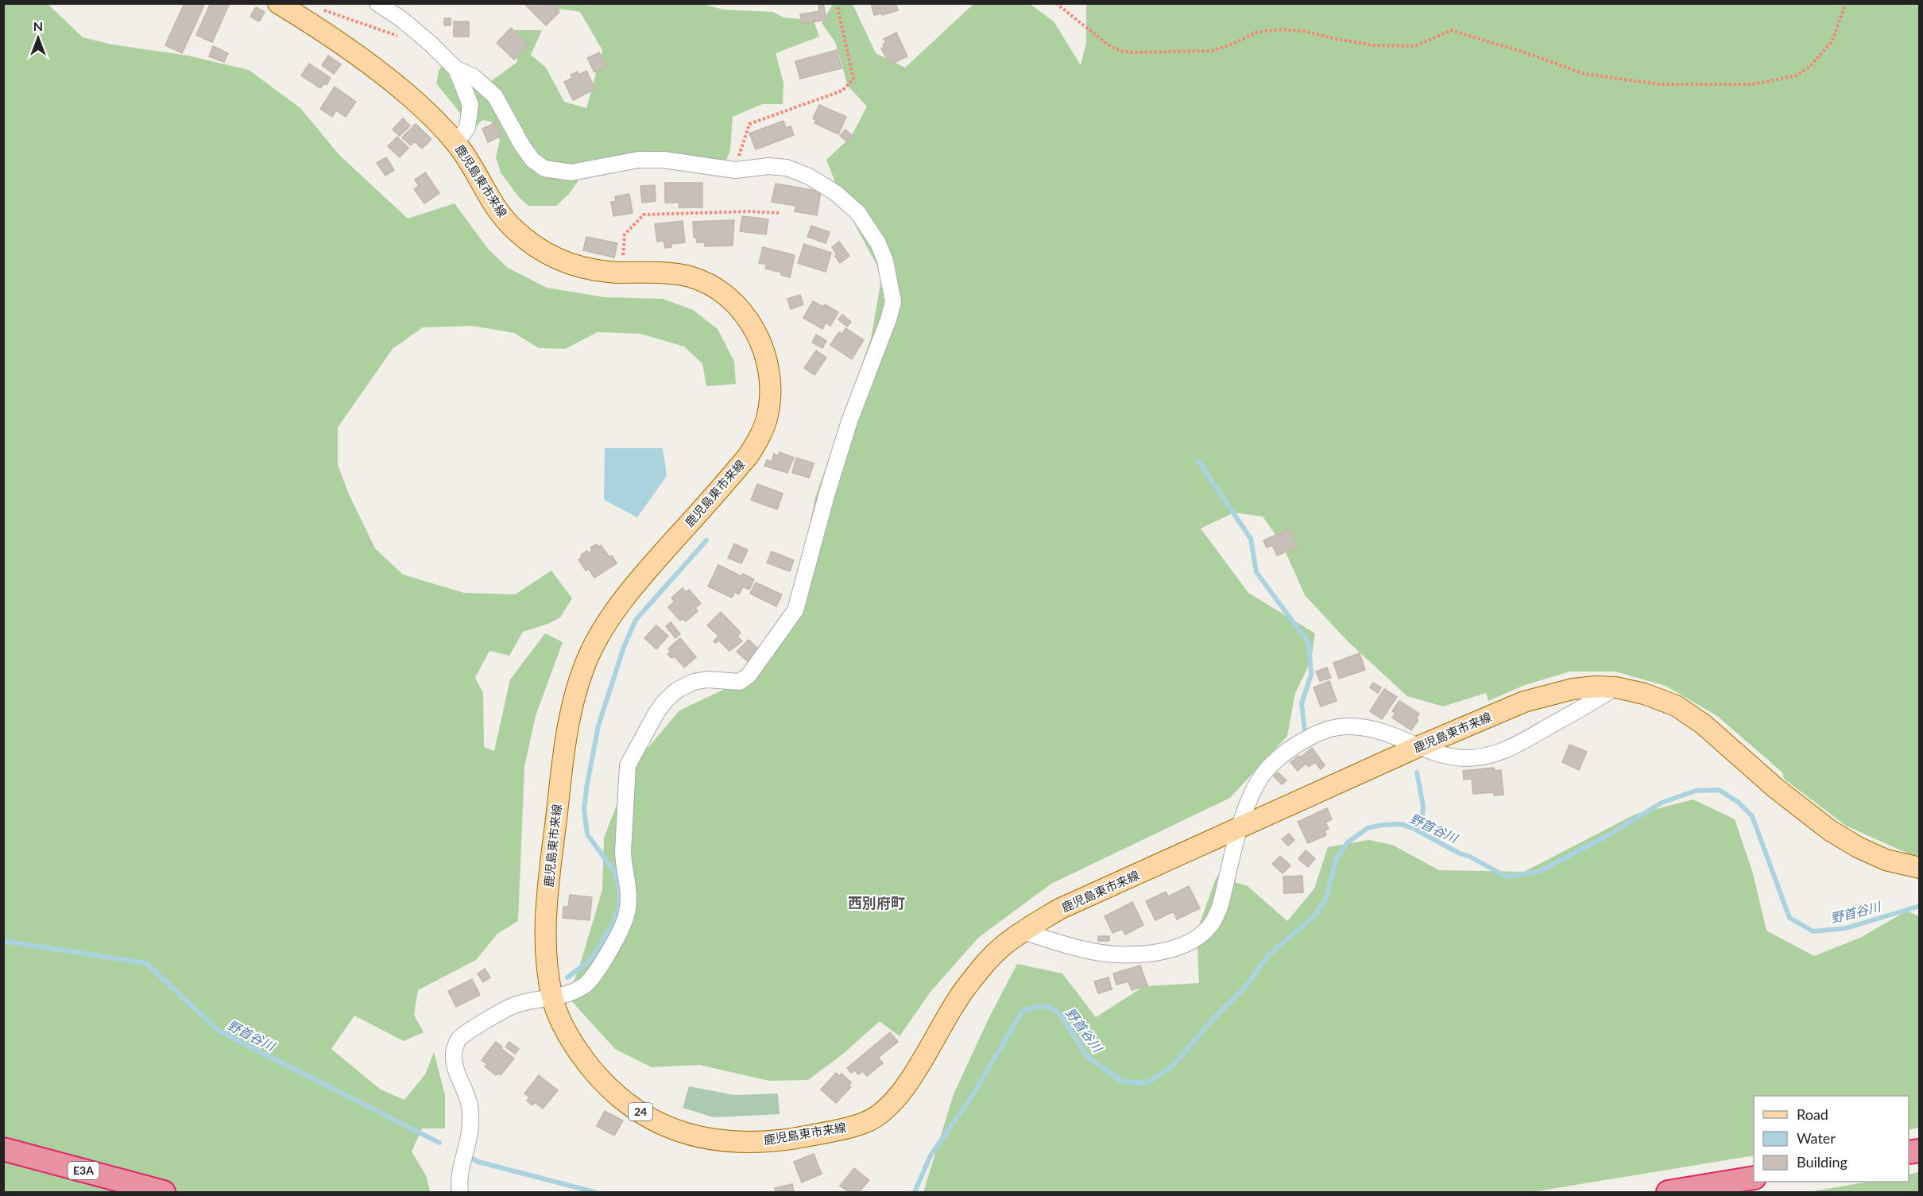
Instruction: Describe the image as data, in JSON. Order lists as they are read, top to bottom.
{
  "streets": {
    "highway": ["E3A"],
    "main road": ["鹿児島東市来線", "24"]
  },
  "districts": ["西別府町"],
  "water": ["野首谷川"],
  "legend": ["Road", "Water", "Building"],
  "north": "top"
}
